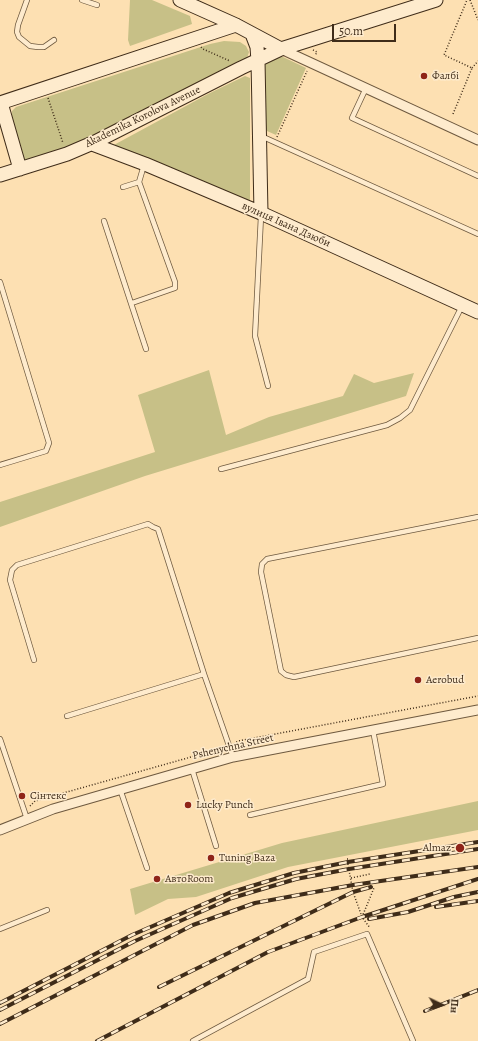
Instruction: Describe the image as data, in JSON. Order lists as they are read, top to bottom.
{
  "streets": {
    "main road": ["Akademika Korolova Avenue", "вулиця Івана Дзюби"],
    "street": ["Pshenychna Street"]
  },
  "crossings": [
    ["Akademika Korolova Avenue", "вулиця Івана Дзюби"]
  ],
  "places": [
    "Фалбі",
    "Aerobud",
    "Сінтекс",
    "Lucky Punch",
    "Almaz",
    "Tuning Baza",
    "АвтоRoom"
  ],
  "scale_bar": "50 m",
  "north": "right"
}
